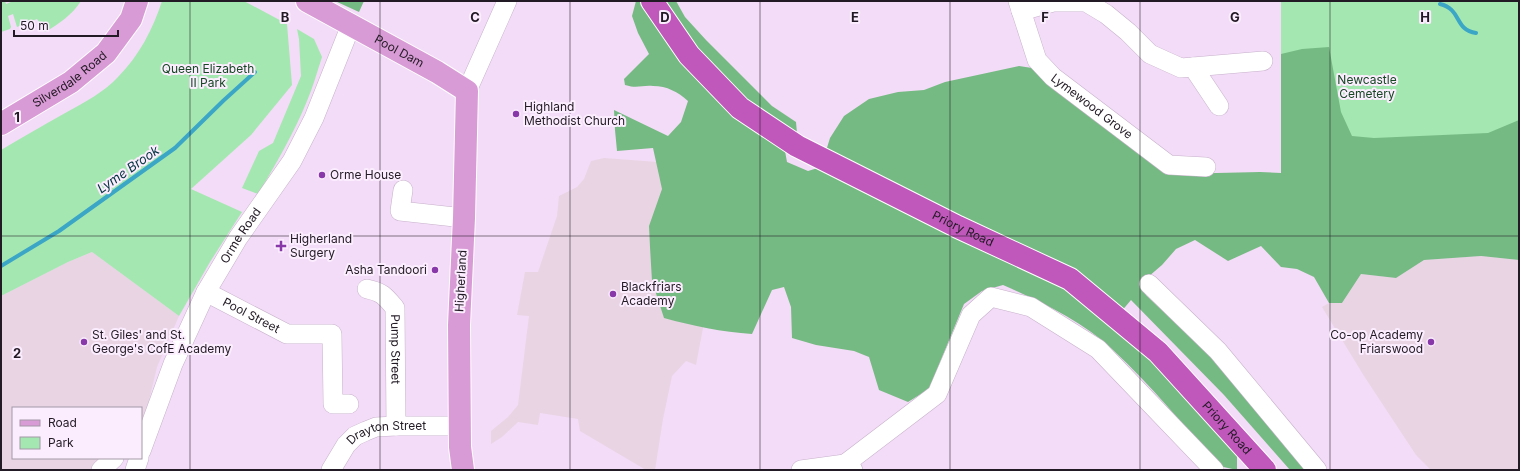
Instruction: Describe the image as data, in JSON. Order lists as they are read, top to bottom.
{
  "streets": {
    "highway": ["Priory Road"],
    "main road": ["Pool Dam", "Silverdale Road", "Higherland"],
    "street": [
      "Lymewood Grove",
      "Orme Road",
      "Pool Street",
      "Pump Street",
      "Drayton Street"
    ]
  },
  "crossings": [
    ["Pool Dam", "Orme Road"],
    ["Pool Dam", "Higherland"],
    ["Orme Road", "Pool Street"],
    ["Higherland", "Drayton Street"],
    ["Pump Street", "Drayton Street"]
  ],
  "water": ["Lyme Brook"],
  "parks": ["Queen Elizabeth II Park", "Newcastle Cemetery"],
  "places": {
    "other": [
      "Highland Methodist Church",
      "Orme House",
      "Asha Tandoori",
      "Blackfriars Academy",
      "St. Giles' and St. George's CofE Academy",
      "Co-op Academy Friarswood"
    ],
    "health": ["Higherland Surgery"]
  },
  "legend": ["Road", "Park"],
  "scale_bar": "50 m",
  "grid": {
    "columns": [
      "B",
      "C",
      "D",
      "E",
      "F",
      "G",
      "H"
    ],
    "rows": ["1", "2"]
  }
}
